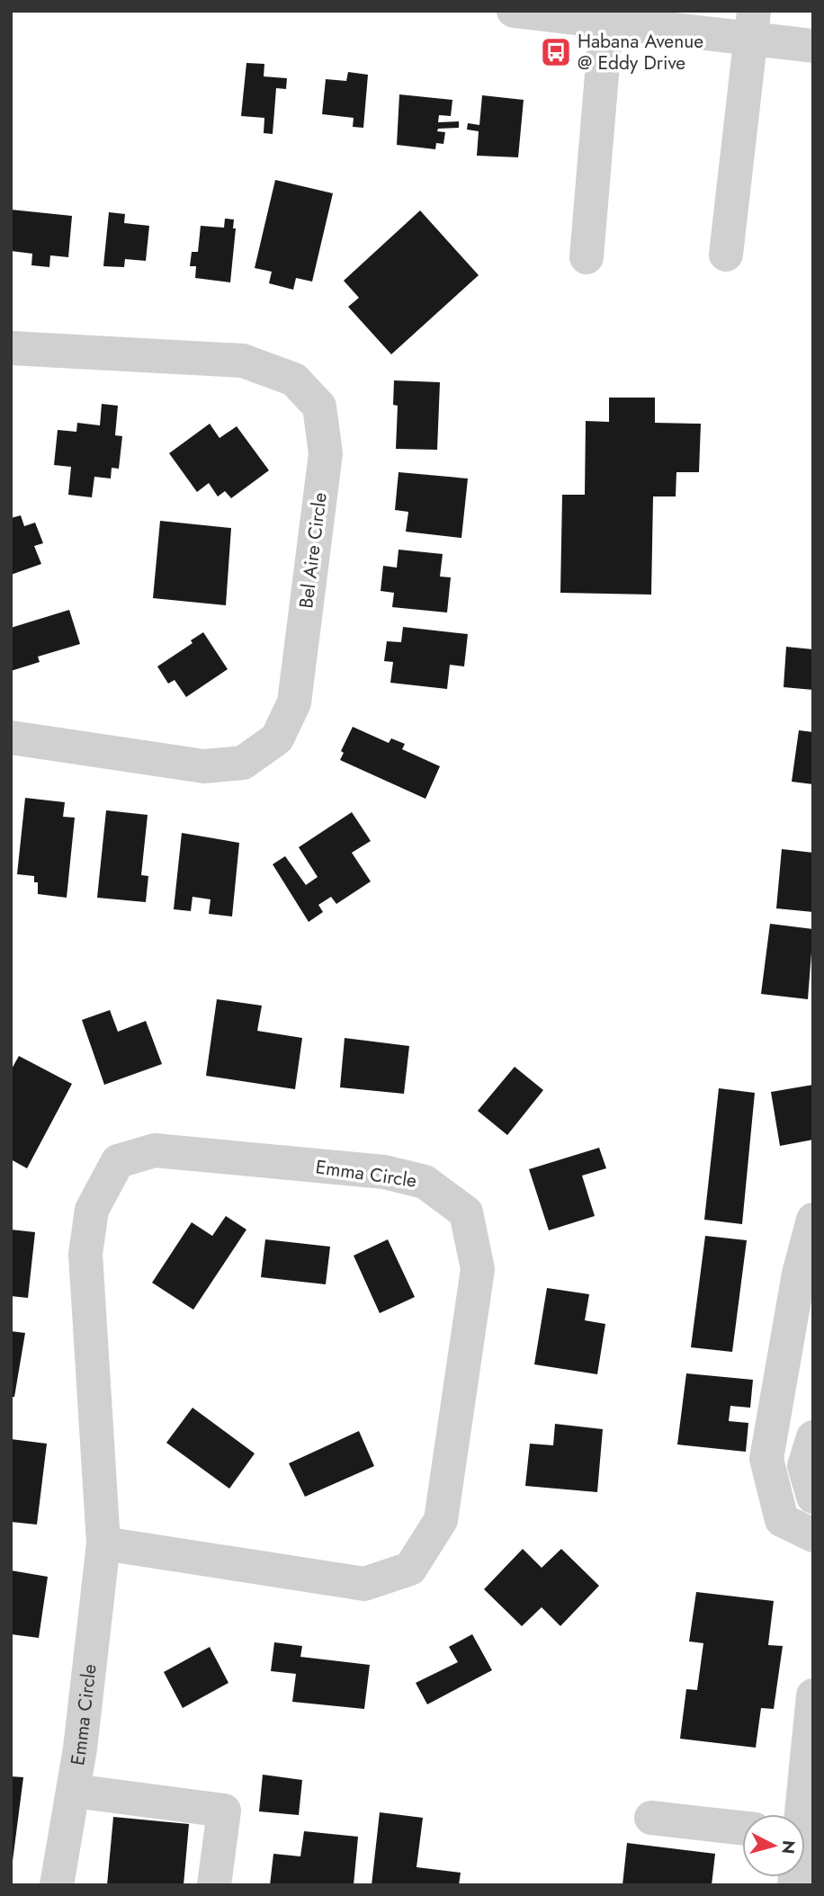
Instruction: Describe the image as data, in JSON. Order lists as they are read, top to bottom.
{
  "streets": {
    "street": ["Bel Aire Circle", "Emma Circle"]
  },
  "places": {
    "bus stop": ["Habana Avenue @ Eddy Drive"]
  },
  "north": "right"
}
